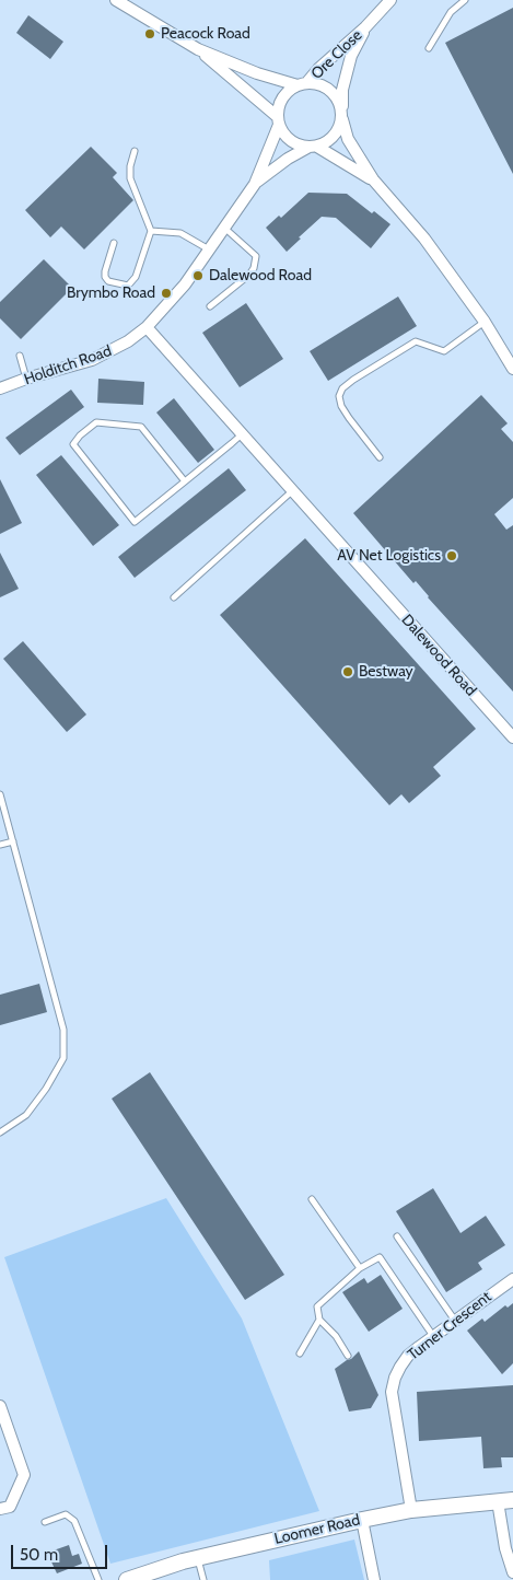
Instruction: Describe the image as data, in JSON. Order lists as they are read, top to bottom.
{
  "streets": {
    "street": [
      "Ore Close",
      "Holditch Road",
      "Dalewood Road",
      "Turner Crescent",
      "Loomer Road"
    ]
  },
  "crossings": [
    ["Ore Close", "Holditch Road"],
    ["Holditch Road", "Dalewood Road"],
    ["Turner Crescent", "Loomer Road"]
  ],
  "places": [
    "Peacock Road",
    "Dalewood Road",
    "Brymbo Road",
    "AV Net Logistics",
    "Bestway"
  ],
  "scale_bar": "50 m"
}
